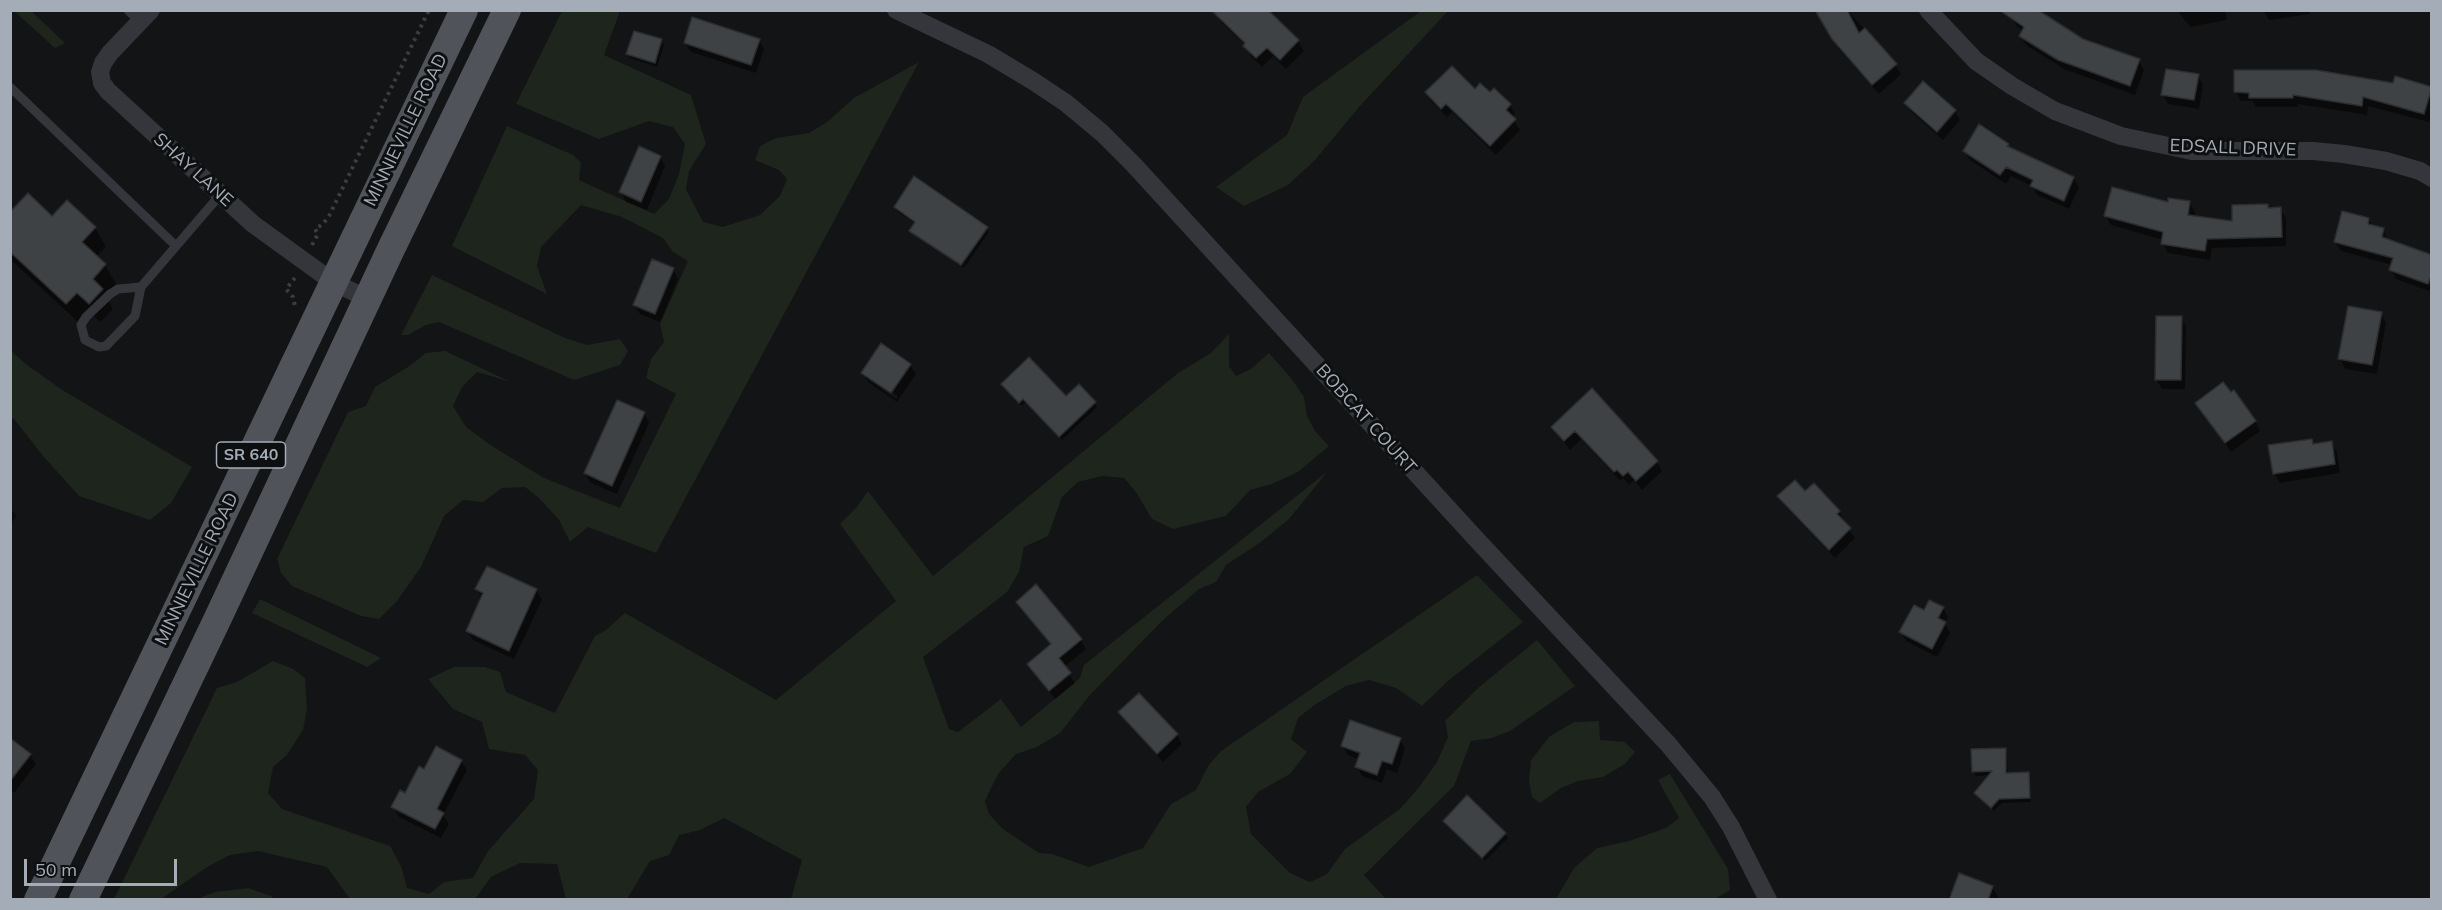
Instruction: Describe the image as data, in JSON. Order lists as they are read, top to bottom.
{
  "streets": {
    "main road": ["MINNIEVILLE ROAD", "SR 640"],
    "street": ["EDSALL DRIVE", "SHAY LANE", "BOBCAT COURT"]
  },
  "crossings": [
    ["MINNIEVILLE ROAD", "SHAY LANE"],
    ["SHAY LANE", "SR 640"]
  ],
  "scale_bar": "50 m"
}
